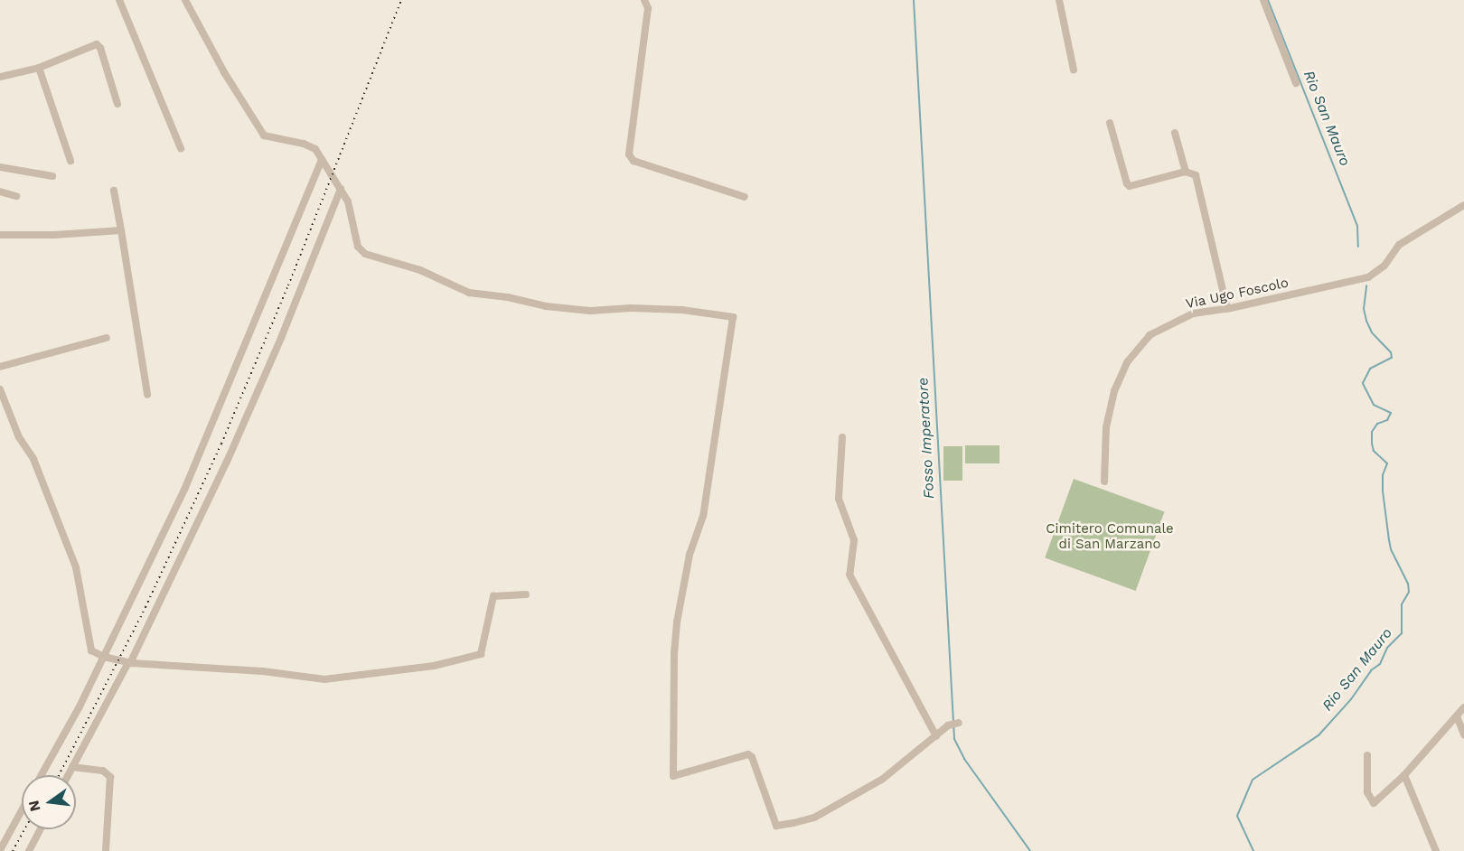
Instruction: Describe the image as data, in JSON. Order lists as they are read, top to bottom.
{
  "streets": {
    "street": ["Via Ugo Foscolo"]
  },
  "water": ["Rio San Mauro", "Fosso Imperatore"],
  "parks": ["Cimitero Comunale di San Marzano"],
  "north": "left"
}
